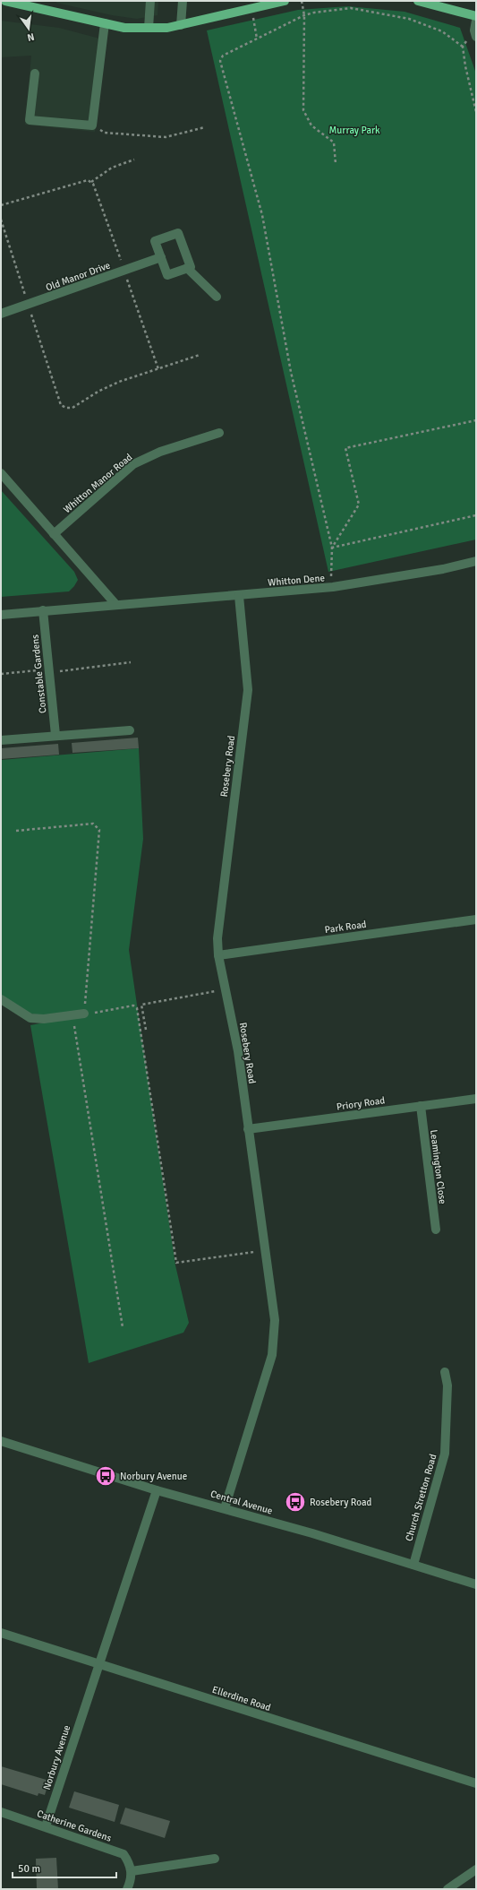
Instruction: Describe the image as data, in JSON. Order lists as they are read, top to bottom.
{
  "streets": {
    "street": [
      "Old Manor Drive",
      "Whitton Manor Road",
      "Whitton Dene",
      "Constable Gardens",
      "Rosebery Road",
      "Park Road",
      "Priory Road",
      "Leamington Close",
      "Church Stretton Road",
      "Central Avenue",
      "Ellerdine Road",
      "Norbury Avenue",
      "Catherine Gardens"
    ]
  },
  "crossings": [
    ["Whitton Dene", "Constable Gardens"],
    ["Whitton Dene", "Rosebery Road"],
    ["Rosebery Road", "Park Road"],
    ["Rosebery Road", "Priory Road"],
    ["Rosebery Road", "Central Avenue"],
    ["Priory Road", "Leamington Close"],
    ["Church Stretton Road", "Central Avenue"],
    ["Central Avenue", "Norbury Avenue"],
    ["Ellerdine Road", "Norbury Avenue"],
    ["Norbury Avenue", "Catherine Gardens"]
  ],
  "parks": ["Murray Park"],
  "places": {
    "bus stop": ["Norbury Avenue", "Rosebery Road"]
  },
  "scale_bar": "50 m",
  "north": "bottom"
}
